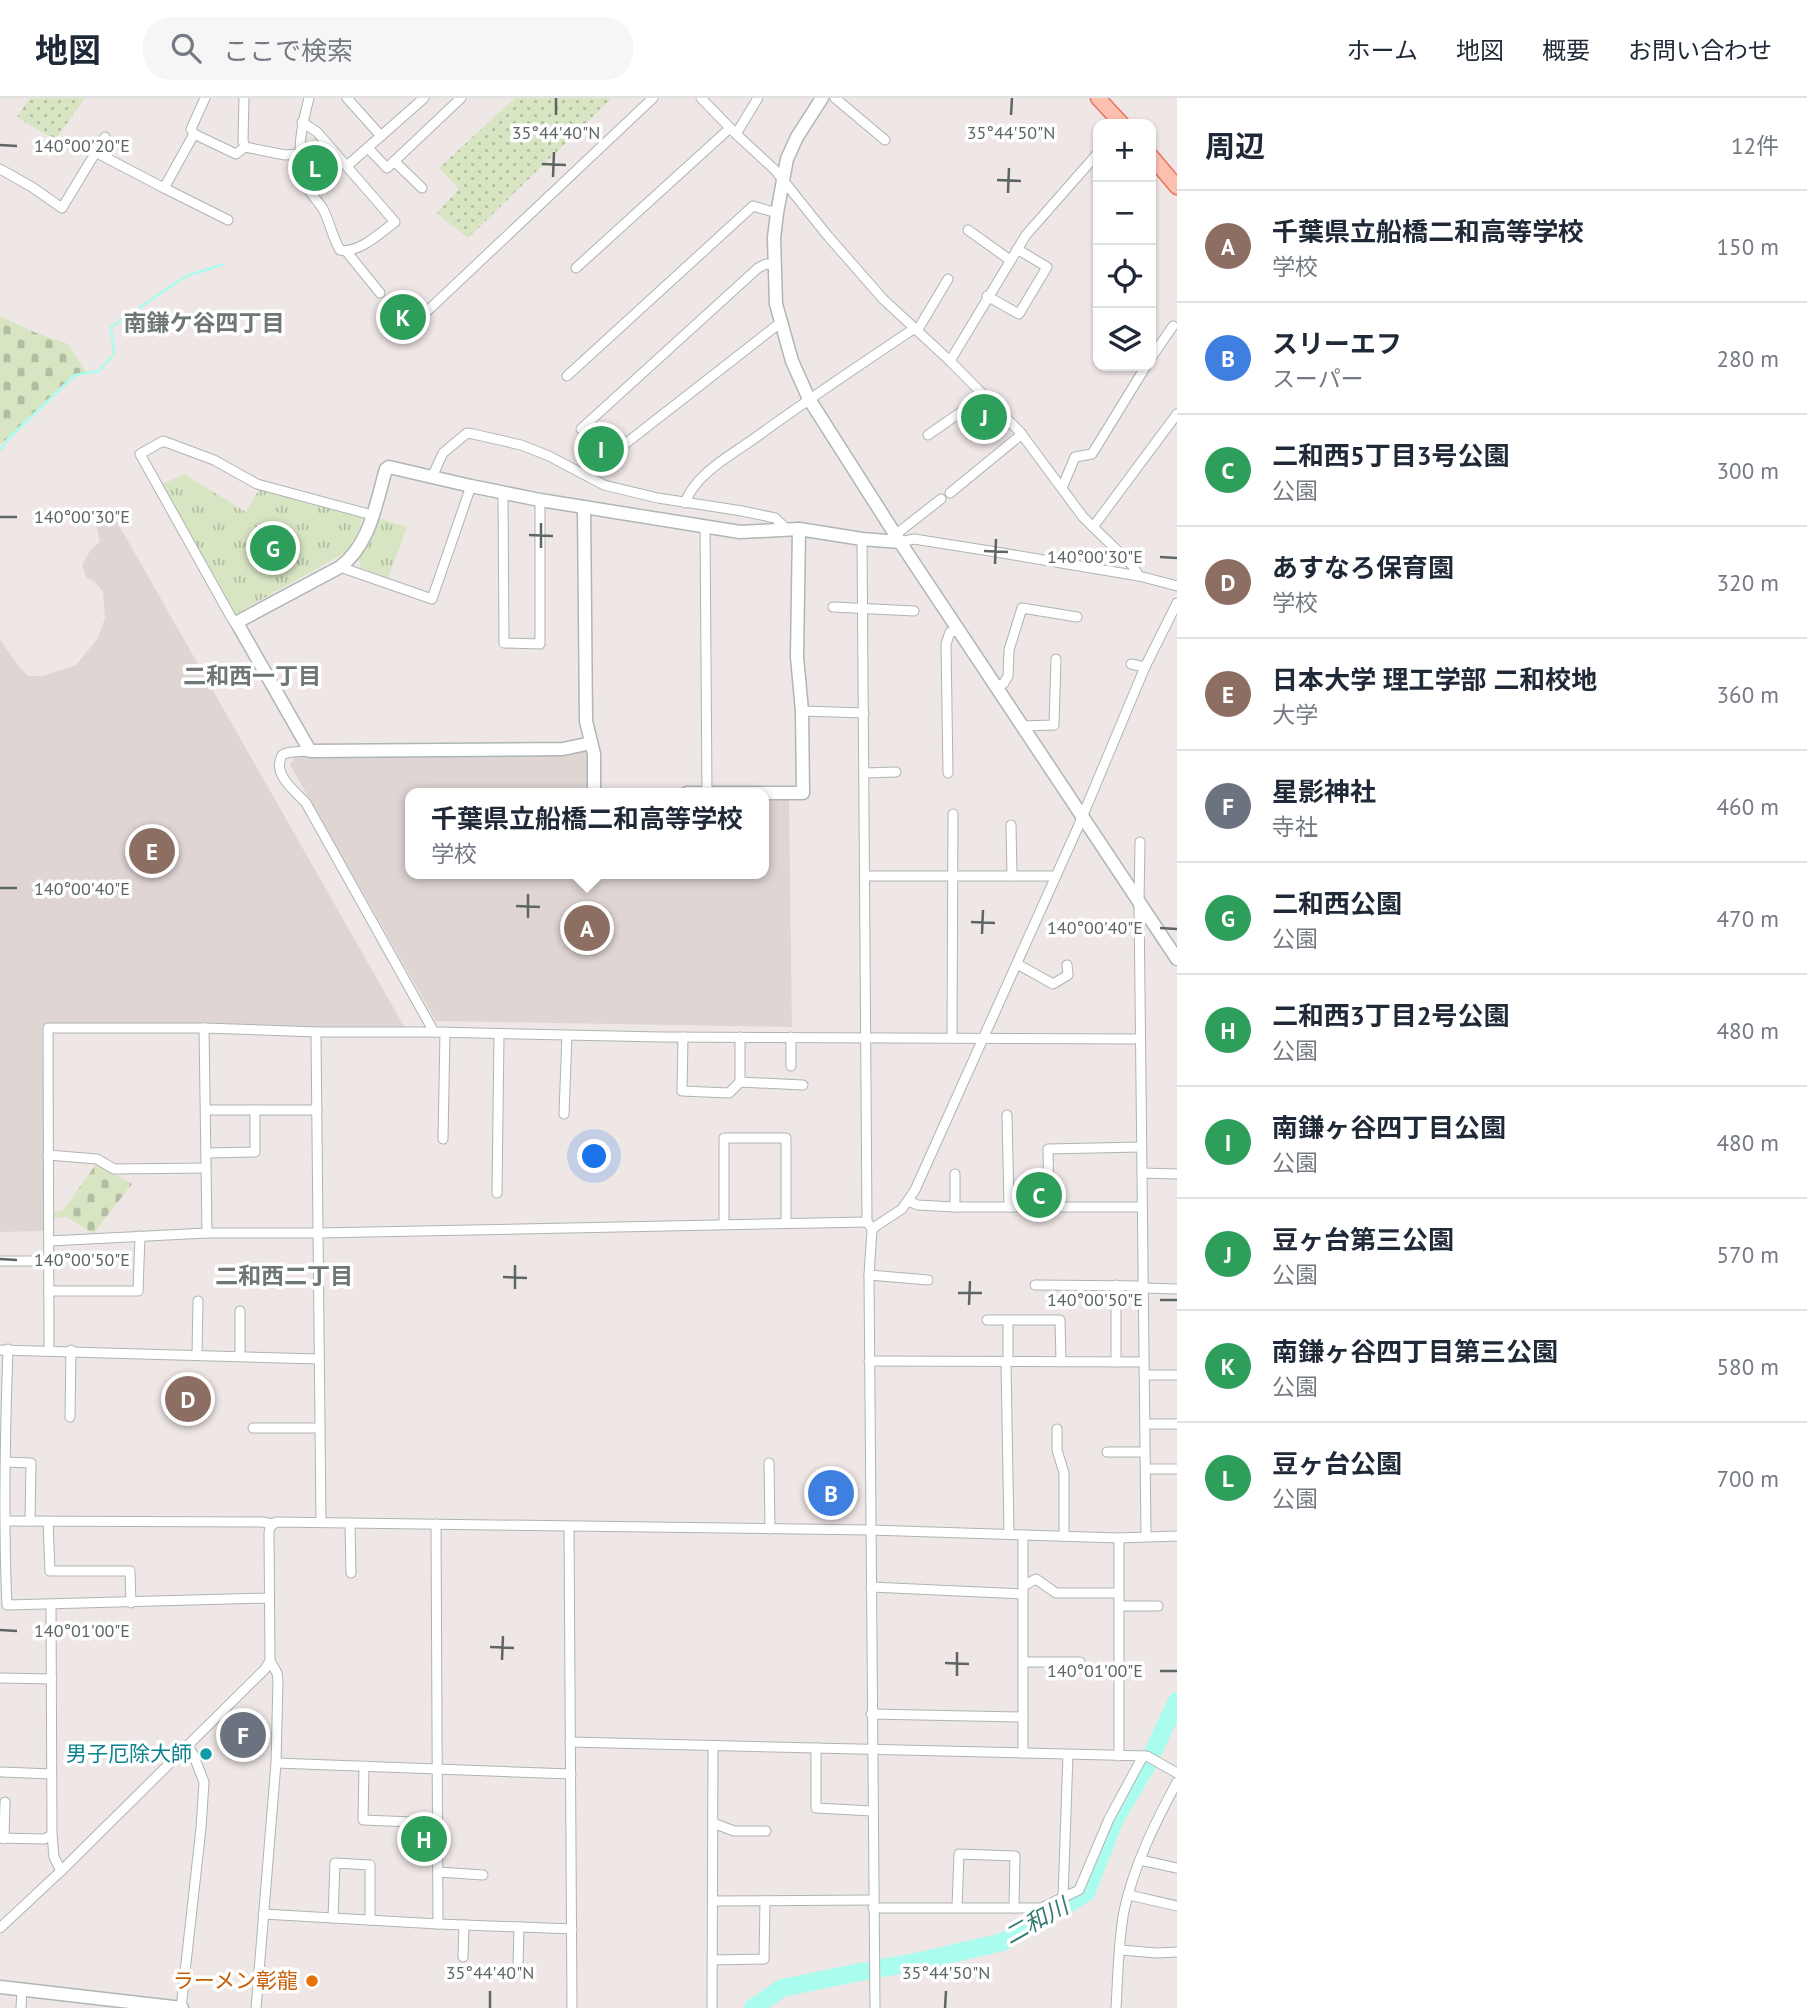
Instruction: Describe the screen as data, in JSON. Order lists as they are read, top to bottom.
{
  "districts": ["南鎌ケ谷四丁目", "二和西一丁目", "二和西二丁目"],
  "water": ["二和川"],
  "places": ["男子厄除大師", "ラーメン彰龍"],
  "page": {
    "header": "地図",
    "search": "ここで検索",
    "nav": [
      "ホーム",
      "地図",
      "概要",
      "お問い合わせ"
    ],
    "heading": ["周辺", "12件"],
    "map_buttons": ["+", "−"],
    "pins": [
      "L",
      "K",
      "J",
      "I",
      "G",
      "E",
      "A",
      "C",
      "D",
      "B",
      "F",
      "H"
    ],
    "list": [
      {
        "mark": "A",
        "name": "千葉県立船橋二和高等学校",
        "note": "学校",
        "value": "150 m"
      },
      {
        "mark": "B",
        "name": "スリーエフ",
        "note": "スーパー",
        "value": "280 m"
      },
      {
        "mark": "C",
        "name": "二和西5丁目3号公園",
        "note": "公園",
        "value": "300 m"
      },
      {
        "mark": "D",
        "name": "あすなろ保育園",
        "note": "学校",
        "value": "320 m"
      },
      {
        "mark": "E",
        "name": "日本大学 理工学部 二和校地",
        "note": "大学",
        "value": "360 m"
      },
      {
        "mark": "F",
        "name": "星影神社",
        "note": "寺社",
        "value": "460 m"
      },
      {
        "mark": "G",
        "name": "二和西公園",
        "note": "公園",
        "value": "470 m"
      },
      {
        "mark": "H",
        "name": "二和西3丁目2号公園",
        "note": "公園",
        "value": "480 m"
      },
      {
        "mark": "I",
        "name": "南鎌ヶ谷四丁目公園",
        "note": "公園",
        "value": "480 m"
      },
      {
        "mark": "J",
        "name": "豆ヶ台第三公園",
        "note": "公園",
        "value": "570 m"
      },
      {
        "mark": "K",
        "name": "南鎌ヶ谷四丁目第三公園",
        "note": "公園",
        "value": "580 m"
      },
      {
        "mark": "L",
        "name": "豆ヶ台公園",
        "note": "公園",
        "value": "700 m"
      }
    ],
    "popup": ["千葉県立船橋二和高等学校", "学校"]
  },
  "coordinates": [
    "35°44'40\"N",
    "35°44'50\"N",
    "140°00'20\"E",
    "140°00'30\"E",
    "140°00'40\"E",
    "140°00'50\"E",
    "140°01'00\"E"
  ]
}
